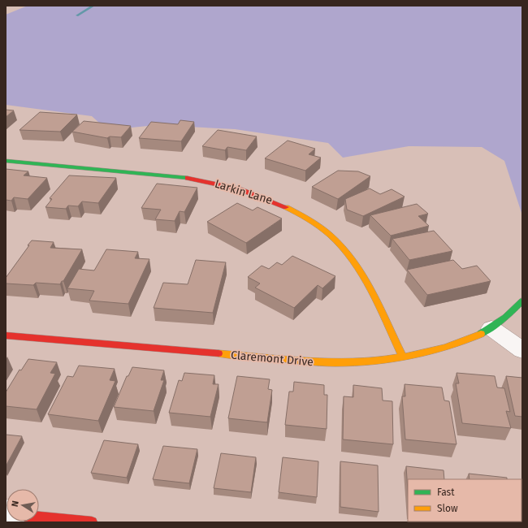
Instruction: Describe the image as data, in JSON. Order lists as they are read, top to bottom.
{
  "streets": {
    "street": ["Larkin Lane", "Claremont Drive"]
  },
  "crossings": [
    ["Larkin Lane", "Claremont Drive"]
  ],
  "legend": ["Fast", "Slow"],
  "north": "left"
}
